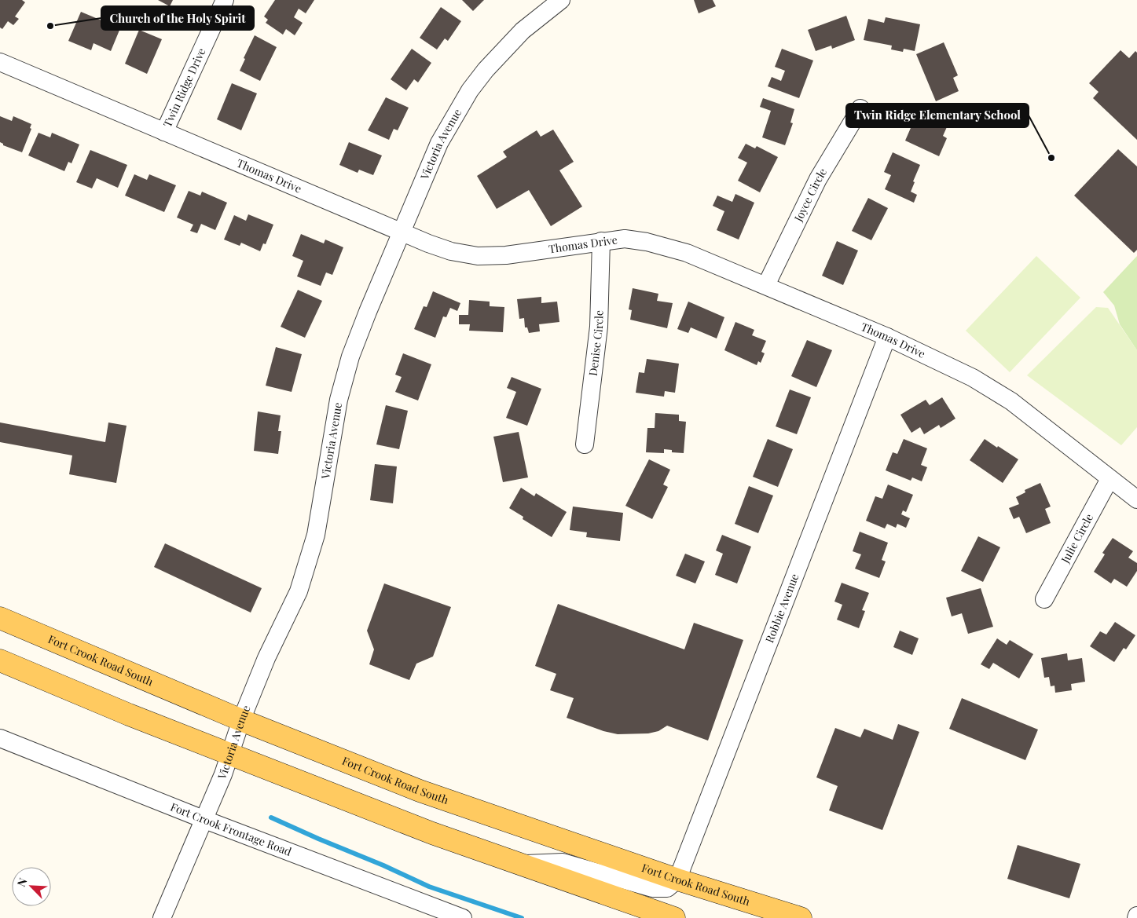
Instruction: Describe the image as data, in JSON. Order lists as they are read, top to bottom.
{
  "streets": {
    "main road": ["Fort Crook Road South"],
    "street": [
      "Twin Ridge Drive",
      "Victoria Avenue",
      "Thomas Drive",
      "Joyce Circle",
      "Denise Circle",
      "Julie Circle",
      "Robbie Avenue",
      "Fort Crook Frontage Road"
    ]
  },
  "crossings": [
    ["Twin Ridge Drive", "Thomas Drive"],
    ["Victoria Avenue", "Thomas Drive"],
    ["Victoria Avenue", "Fort Crook Road South"],
    ["Victoria Avenue", "Fort Crook Frontage Road"],
    ["Thomas Drive", "Joyce Circle"],
    ["Thomas Drive", "Denise Circle"],
    ["Thomas Drive", "Julie Circle"],
    ["Thomas Drive", "Robbie Avenue"],
    ["Robbie Avenue", "Fort Crook Road South"]
  ],
  "places": ["Church of the Holy Spirit", "Twin Ridge Elementary School"],
  "north": "top left"
}
